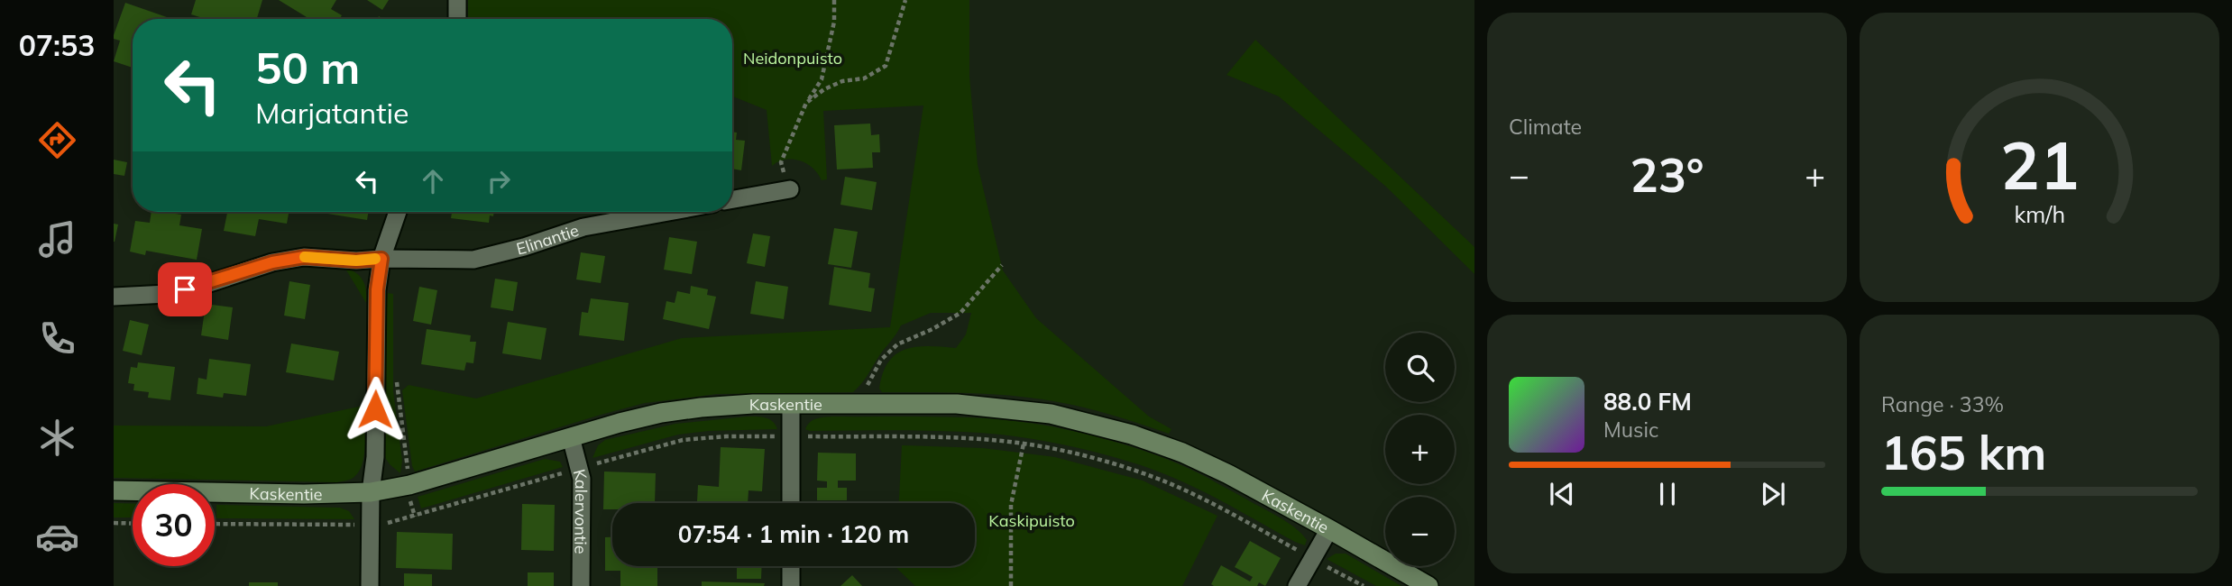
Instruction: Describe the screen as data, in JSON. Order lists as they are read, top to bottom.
{
  "streets": {
    "street": ["Elinantie", "Kaskentie", "Kalervontie"]
  },
  "crossings": [
    ["Kaskentie", "Kalervontie"]
  ],
  "parks": ["Neidonpuisto", "Kaskipuisto"],
  "page": {
    "tabs": "07:53",
    "tile": [
      "Climate",
      ["Range · 33%", "165 km"]
    ],
    "turn": ["50 m", "Marjatantie"],
    "heat": ["−", "23°", "+"],
    "map_buttons": ["+", "−"],
    "song": ["88.0 FM", "Music"],
    "limit": "30",
    "trip": "07:54 · 1 min · 120 m",
    "gauge": ["21", "km/h"]
  }
}
